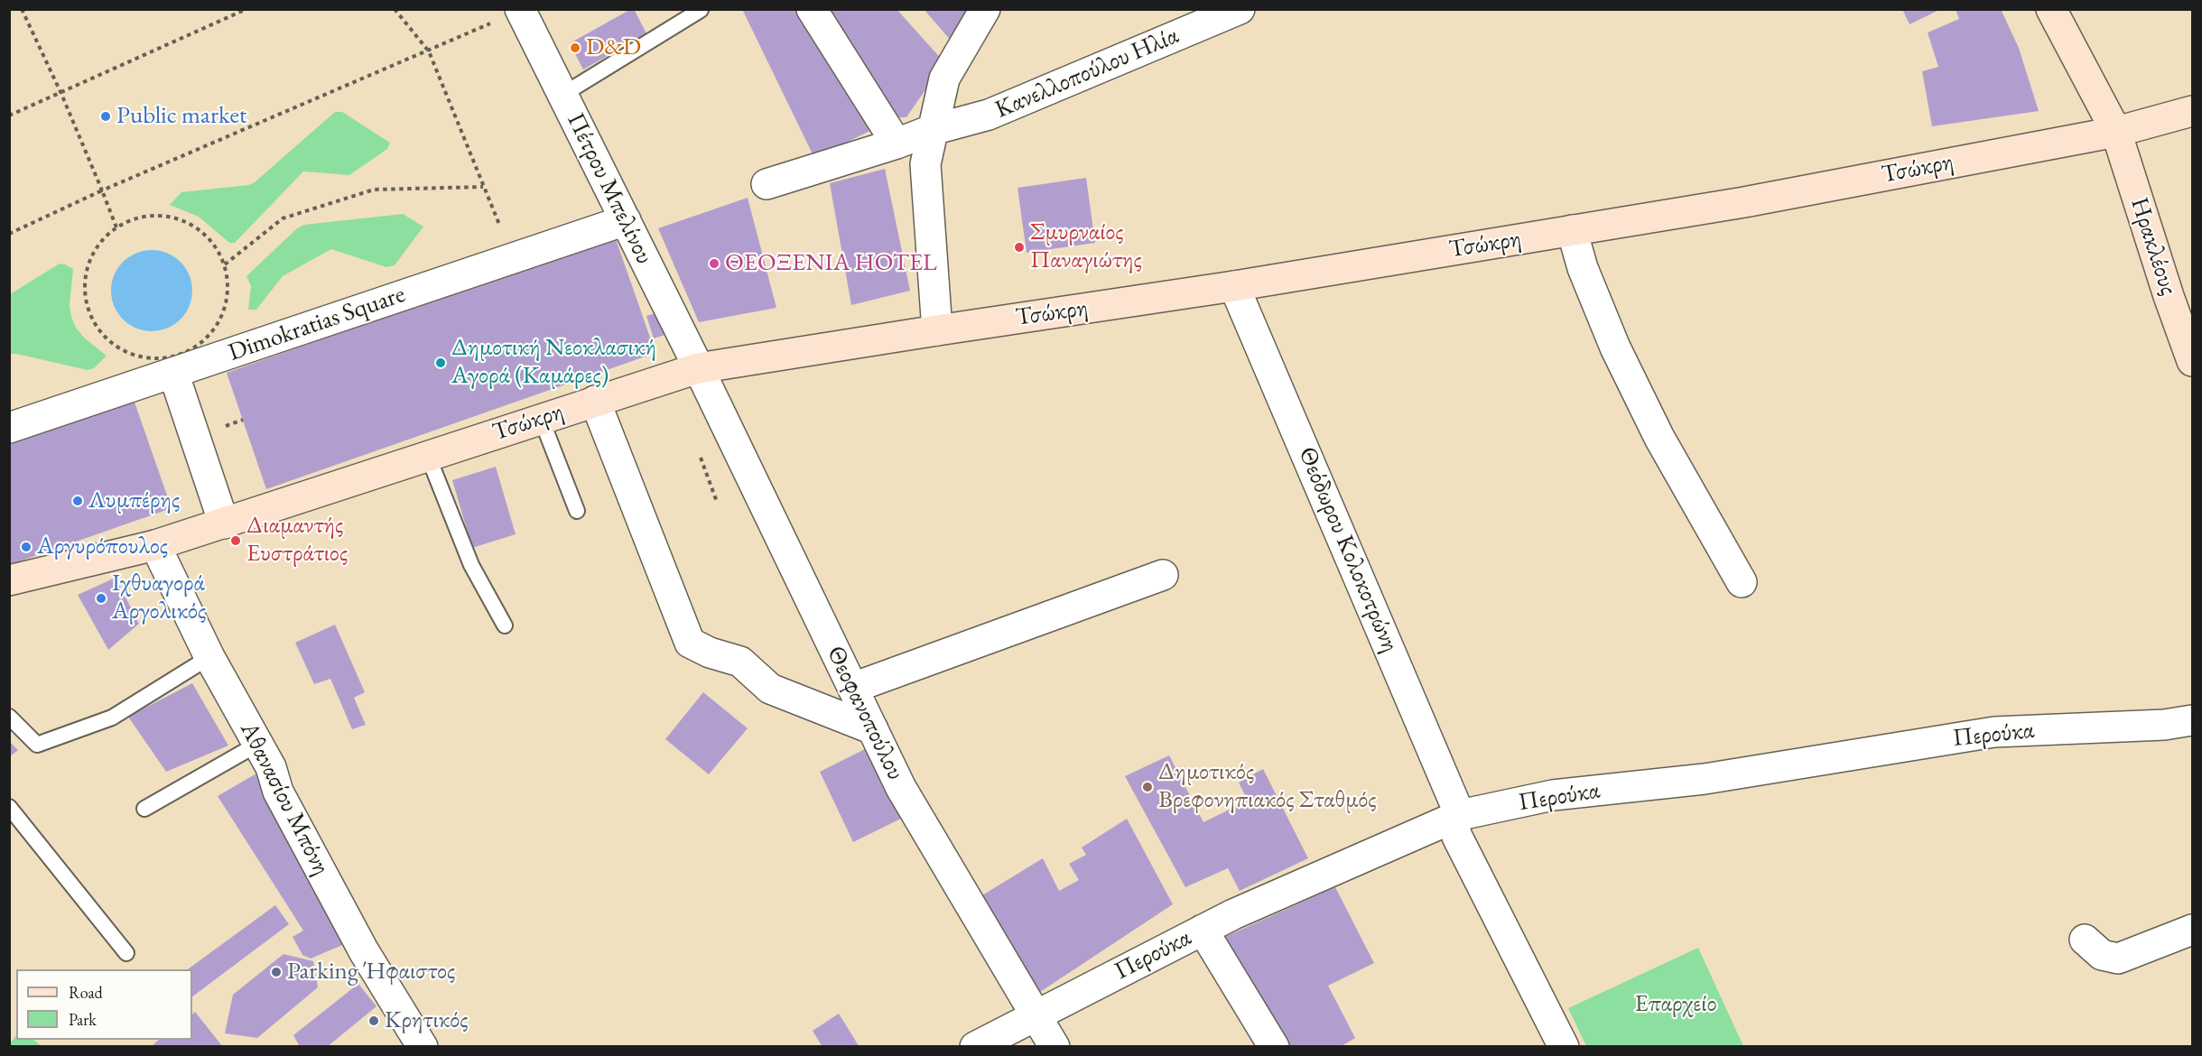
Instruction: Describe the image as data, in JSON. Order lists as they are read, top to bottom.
{
  "streets": {
    "street": [
      "Κανελλοπούλου Ηλία",
      "Τσώκρη",
      "Πέτρου Μπελίνου",
      "Ηρακλέους",
      "Dimokratias Square",
      "Θεόδωρου Κολοκοτρώνη",
      "Θεοφανοπούλου",
      "Περούκα",
      "Αθανασίου Μπόνη"
    ]
  },
  "crossings": [
    ["Τσώκρη", "Πέτρου Μπελίνου"],
    ["Τσώκρη", "Ηρακλέους"],
    ["Τσώκρη", "Θεόδωρου Κολοκοτρώνη"],
    ["Τσώκρη", "Θεοφανοπούλου"],
    ["Τσώκρη", "Αθανασίου Μπόνη"],
    ["Πέτρου Μπελίνου", "Dimokratias Square"],
    ["Πέτρου Μπελίνου", "Θεοφανοπούλου"],
    ["Θεόδωρου Κολοκοτρώνη", "Περούκα"],
    ["Θεοφανοπούλου", "Περούκα"]
  ],
  "parks": ["Επαρχείο"],
  "places": [
    "D&D",
    "Public market",
    "Σμυρναίος Παναγιώτης",
    "ΘΕΟΞΕΝΙΑ HOTEL",
    "Δημοτική Νεοκλασική Αγορά (Καμάρες)",
    "Λυμπέρης",
    "Διαμαντής Ευστράτιος",
    "Αργυρόπουλος",
    "Ιχθυαγορά Αργολικός",
    "Δημοτικός Βρεφονηπιακός Σταθμός",
    "Parking Ήφαιστος",
    "Κρητικός"
  ],
  "legend": ["Road", "Park"]
}
